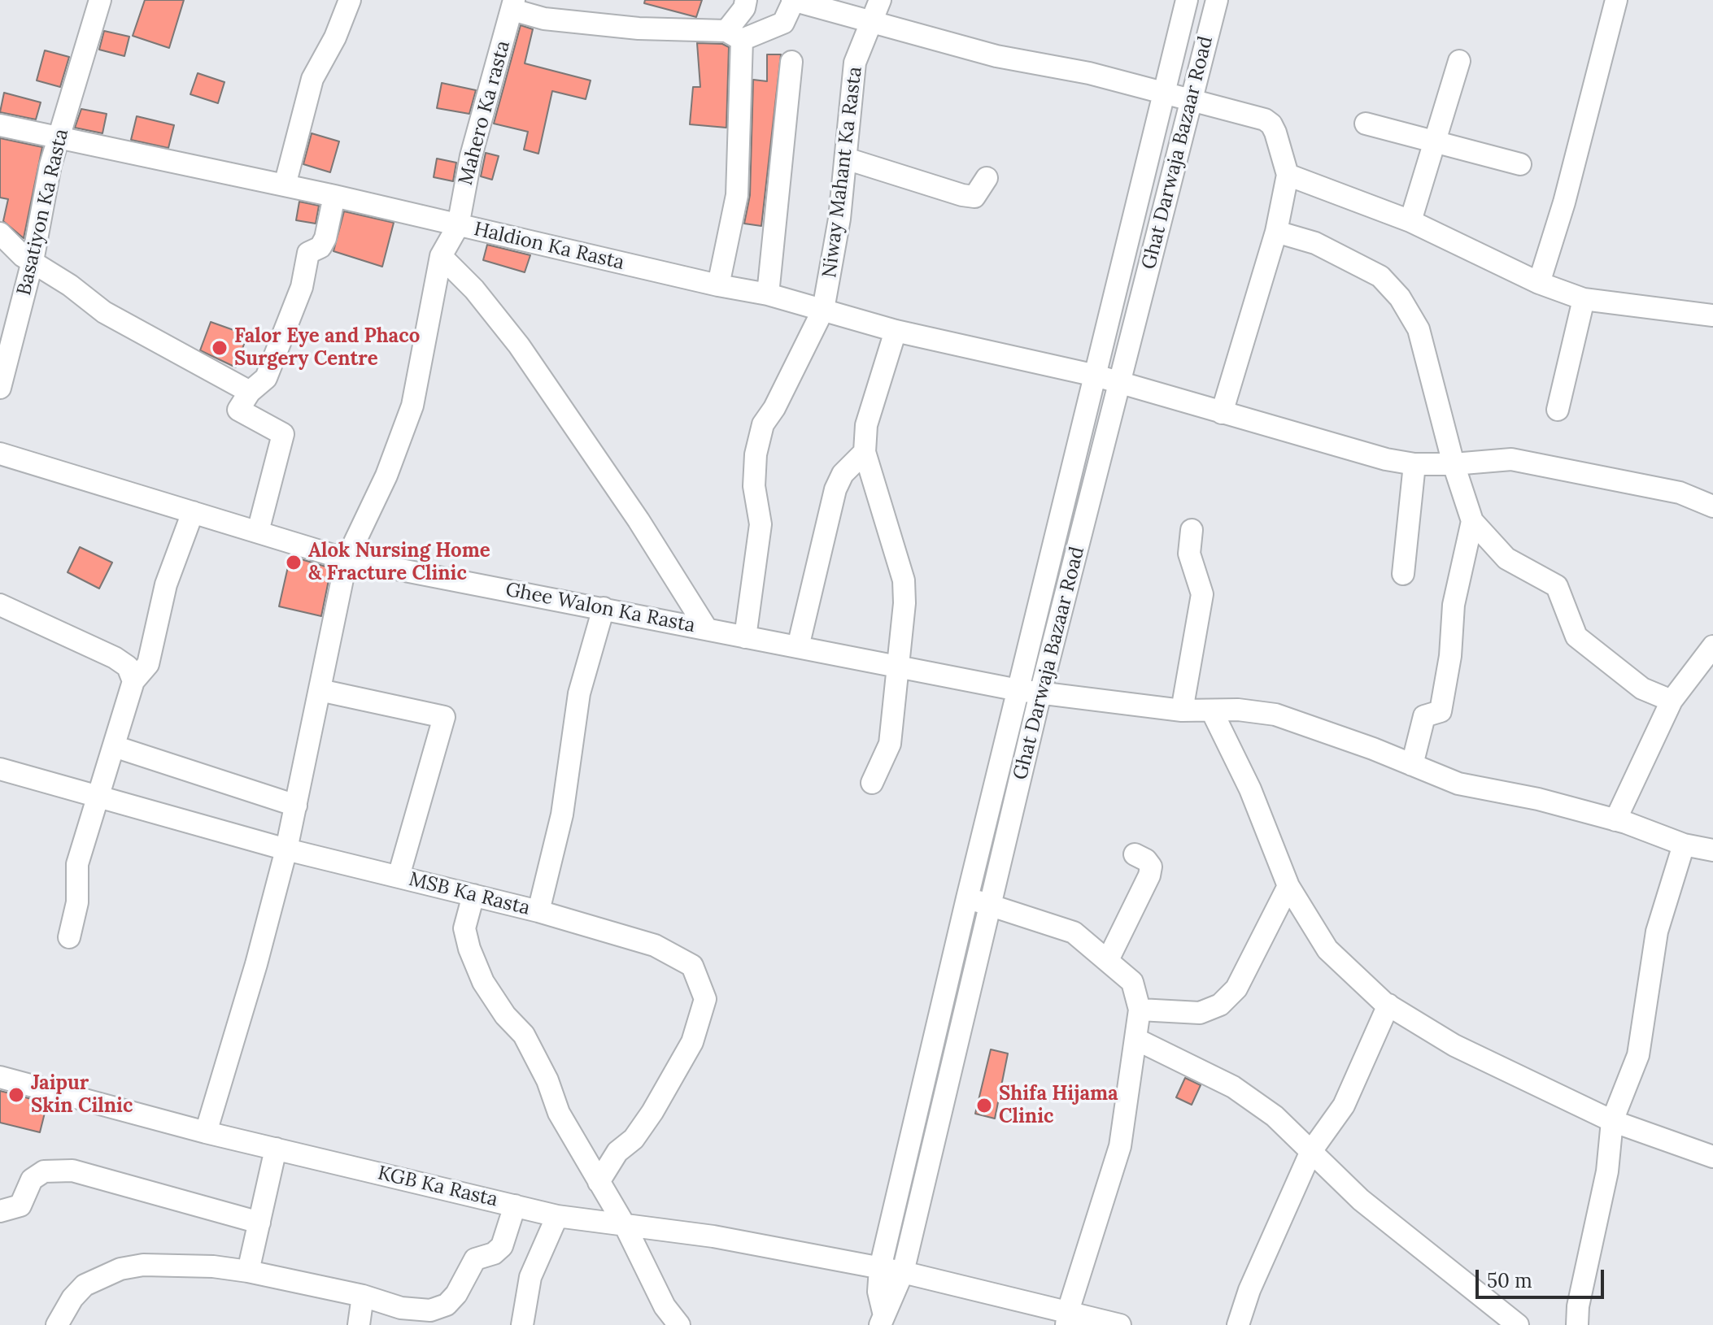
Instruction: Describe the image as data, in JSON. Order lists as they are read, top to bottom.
{
  "streets": {
    "street": [
      "Mahero Ka rasta",
      "Ghat Darwaja Bazaar Road",
      "Niway Mahant Ka Rasta",
      "Basatiyon Ka Rasta",
      "Haldion Ka Rasta",
      "Ghee Walon Ka Rasta",
      "MSB Ka Rasta",
      "KGB Ka Rasta"
    ]
  },
  "crossings": [
    ["Mahero Ka rasta", "Haldion Ka Rasta"],
    ["Mahero Ka rasta", "Ghee Walon Ka Rasta"],
    ["Mahero Ka rasta", "MSB Ka Rasta"],
    ["Mahero Ka rasta", "KGB Ka Rasta"],
    ["Ghat Darwaja Bazaar Road", "Haldion Ka Rasta"],
    ["Ghat Darwaja Bazaar Road", "Ghee Walon Ka Rasta"],
    ["Ghat Darwaja Bazaar Road", "KGB Ka Rasta"],
    ["Niway Mahant Ka Rasta", "Haldion Ka Rasta"],
    ["Niway Mahant Ka Rasta", "Ghee Walon Ka Rasta"],
    ["Basatiyon Ka Rasta", "Haldion Ka Rasta"]
  ],
  "places": [
    "Falor Eye and Phaco Surgery Centre",
    "Alok Nursing Home & Fracture Clinic",
    "Jaipur Skin Cilnic",
    "Shifa Hijama Clinic"
  ],
  "scale_bar": "50 m"
}
